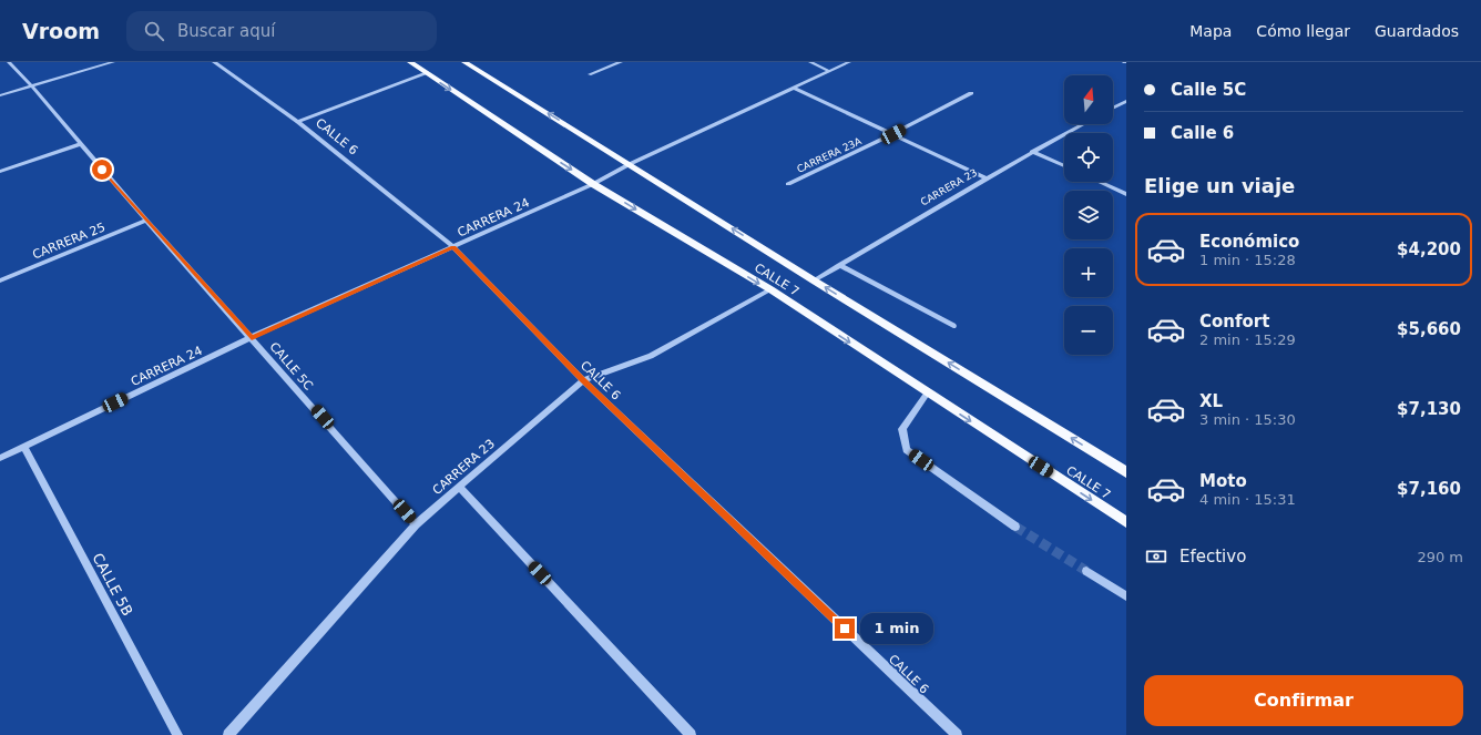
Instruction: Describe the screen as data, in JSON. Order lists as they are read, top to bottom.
{
  "streets": {
    "main road": ["CALLE 7"],
    "street": [
      "CALLE 6",
      "CARRERA 23A",
      "CARRERA 23",
      "CARRERA 24",
      "CARRERA 25",
      "CALLE 5C",
      "CALLE 5B"
    ]
  },
  "crossings": [
    ["CALLE 6", "CARRERA 23"],
    ["CALLE 6", "CARRERA 24"],
    ["CARRERA 23", "CALLE 7"],
    ["CARRERA 23", "CALLE 5C"],
    ["CARRERA 24", "CALLE 7"],
    ["CARRERA 24", "CALLE 5C"],
    ["CARRERA 24", "CALLE 5B"],
    ["CARRERA 25", "CALLE 5C"]
  ],
  "north": "top",
  "page": {
    "header": "Vroom",
    "search": "Buscar aquí",
    "nav": ["Mapa", "Cómo llegar", "Guardados"],
    "banner": ["Calle 5C", "Calle 6"],
    "map_buttons": ["+", "−"],
    "heading": "Elige un viaje",
    "list": [
      {
        "name": "Económico",
        "note": "1 min · 15:28",
        "value": "$4,200"
      },
      {
        "name": "Confort",
        "note": "2 min · 15:29",
        "value": "$5,660"
      },
      {
        "name": "XL",
        "note": "3 min · 15:30",
        "value": "$7,130"
      },
      {
        "name": "Moto",
        "note": "4 min · 15:31",
        "value": "$7,160"
      }
    ],
    "pay": ["Efectivo", "290 m"],
    "bubble": "1 min",
    "buttons": "Confirmar"
  }
}
